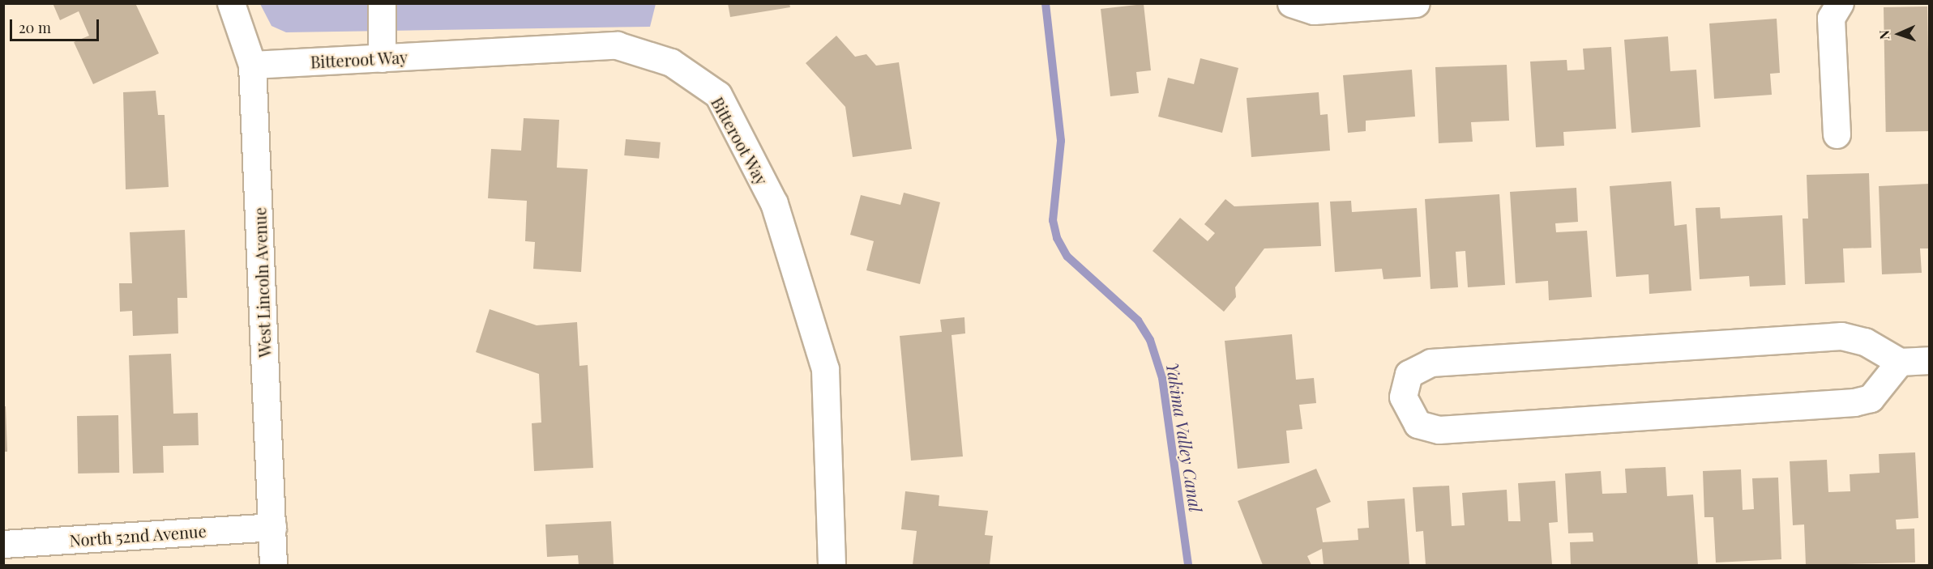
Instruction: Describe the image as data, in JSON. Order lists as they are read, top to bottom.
{
  "streets": {
    "street": ["Bitteroot Way", "West Lincoln Avenue", "North 52nd Avenue"]
  },
  "crossings": [
    ["Bitteroot Way", "West Lincoln Avenue"],
    ["West Lincoln Avenue", "North 52nd Avenue"]
  ],
  "water": ["Yakima Valley Canal"],
  "scale_bar": "20 m",
  "north": "left"
}
